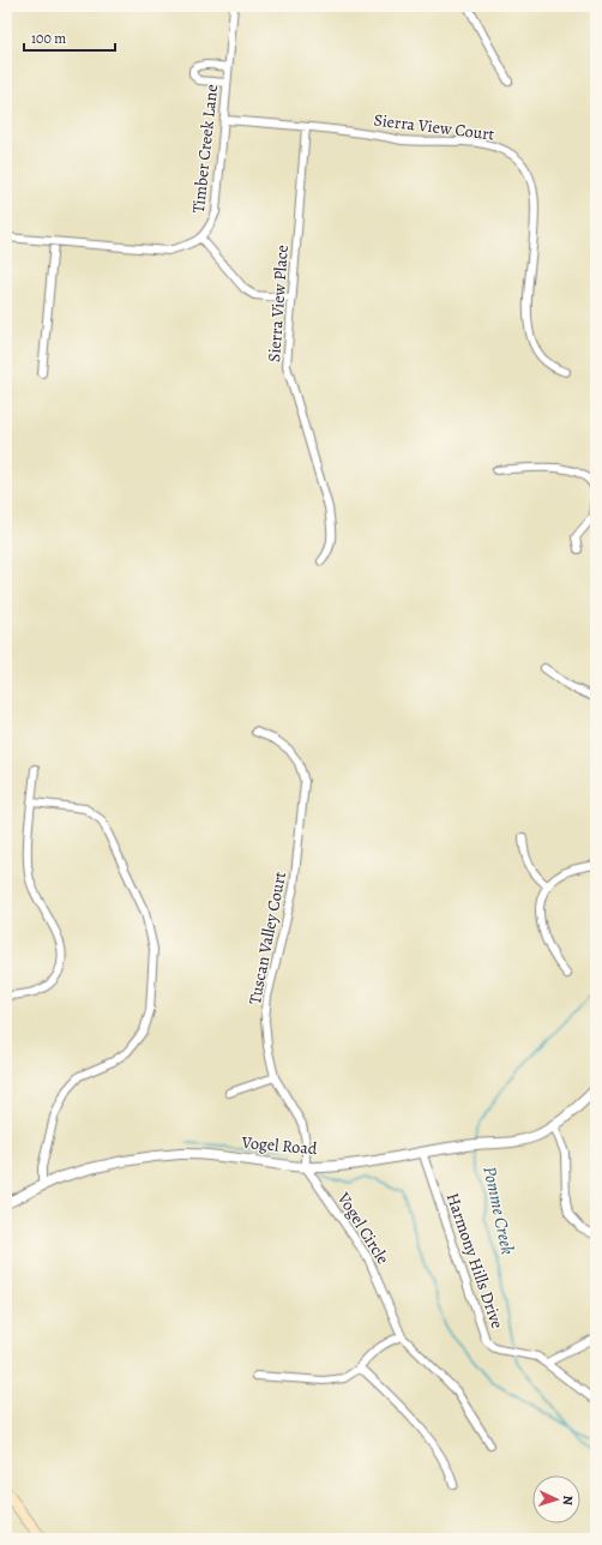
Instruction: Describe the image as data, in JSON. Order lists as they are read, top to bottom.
{
  "streets": {
    "street": [
      "Sierra View Court",
      "Timber Creek Lane",
      "Sierra View Place",
      "Tuscan Valley Court",
      "Vogel Road",
      "Vogel Circle",
      "Harmony Hills Drive"
    ]
  },
  "crossings": [
    ["Sierra View Court", "Timber Creek Lane"],
    ["Sierra View Court", "Sierra View Place"],
    ["Tuscan Valley Court", "Vogel Road"],
    ["Tuscan Valley Court", "Vogel Circle"],
    ["Vogel Road", "Vogel Circle"],
    ["Vogel Road", "Harmony Hills Drive"]
  ],
  "water": ["Pomme Creek"],
  "scale_bar": "100 m",
  "north": "right"
}
